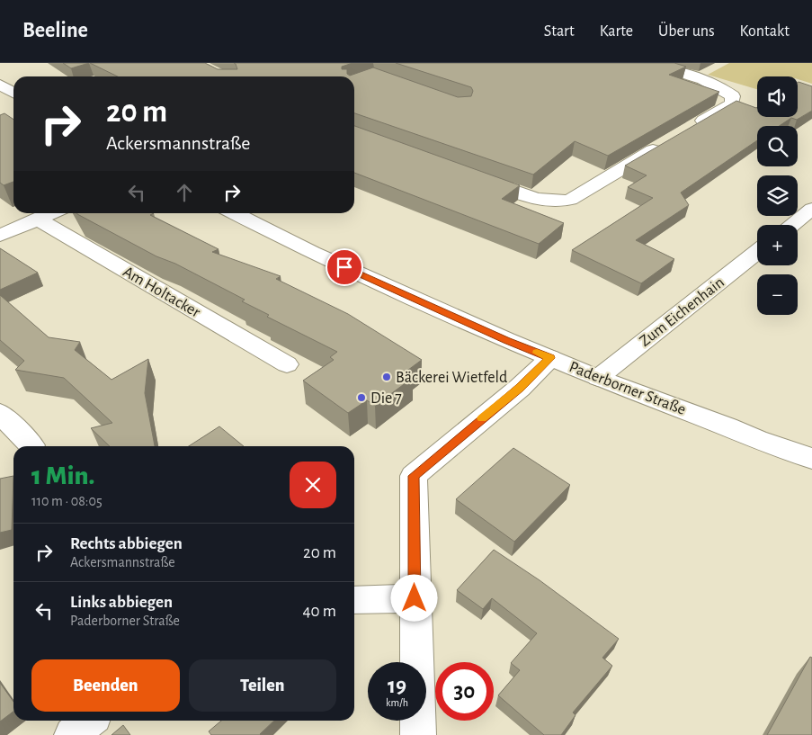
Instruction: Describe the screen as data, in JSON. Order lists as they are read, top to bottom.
{
  "streets": {
    "street": ["Am Holtacker", "Zum Eichenhain", "Paderborner Straße"]
  },
  "crossings": [
    ["Zum Eichenhain", "Paderborner Straße"]
  ],
  "places": ["Bäckerei Wietfeld", "Die 7"],
  "page": {
    "header": "Beeline",
    "nav": [
      "Start",
      "Karte",
      "Über uns",
      "Kontakt"
    ],
    "map_buttons": ["+", "−"],
    "turn": ["20 m", "Ackersmannstraße"],
    "heading": ["1 Min.", "110 m · 08:05"],
    "list": [
      {
        "name": "Rechts abbiegen",
        "note": "Ackersmannstraße",
        "value": "20 m"
      },
      {
        "name": "Links abbiegen",
        "note": "Paderborner Straße",
        "value": "40 m"
      }
    ],
    "buttons": ["Beenden", "Teilen"],
    "speed": "19 km/h",
    "limit": "30"
  }
}
